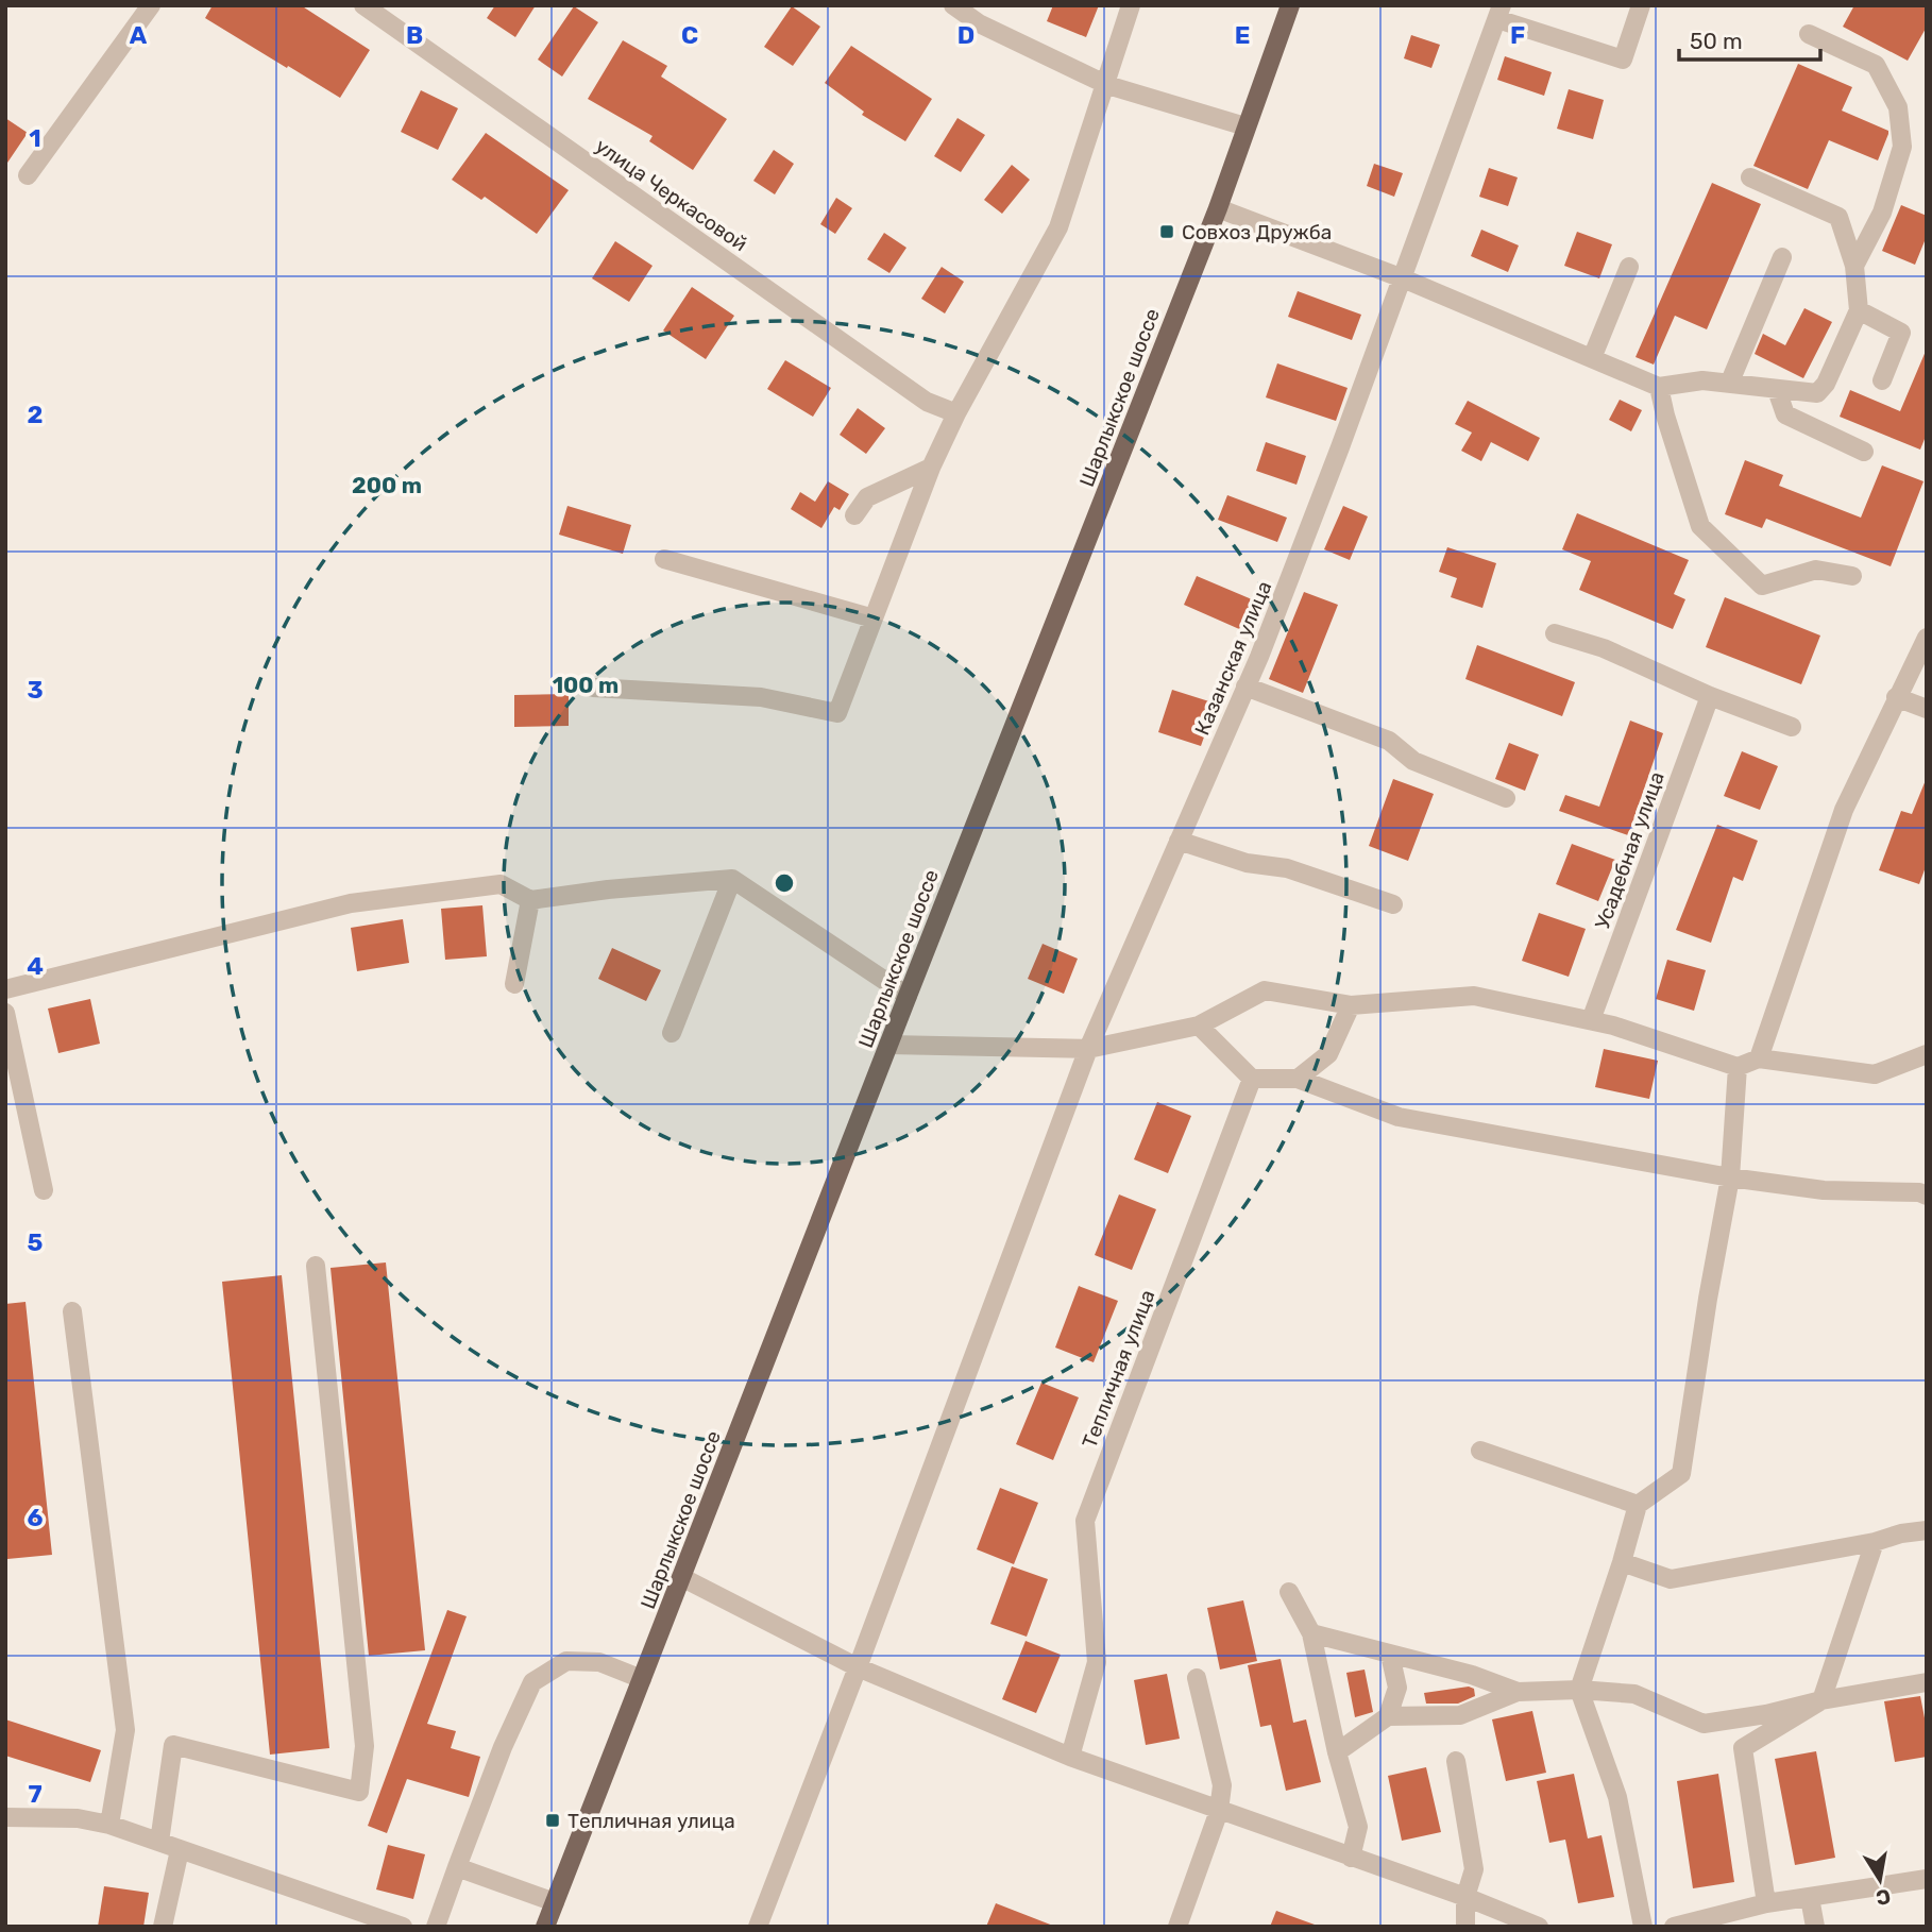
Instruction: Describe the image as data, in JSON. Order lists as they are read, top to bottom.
{
  "streets": {
    "main road": ["Шарлыкское шоссе"],
    "street": [
      "улица Черкасовой",
      "Казанская улица",
      "Усадебная улица",
      "Тепличная улица"
    ]
  },
  "places": {
    "transit": ["Совхоз Дружба", "Тепличная улица"]
  },
  "scale_bar": "50 m",
  "north": "bottom",
  "grid": {
    "columns": [
      "A",
      "B",
      "C",
      "D",
      "E",
      "F"
    ],
    "rows": [
      "1",
      "2",
      "3",
      "4",
      "5",
      "6",
      "7"
    ]
  },
  "rings": ["200 m", "100 m"]
}
